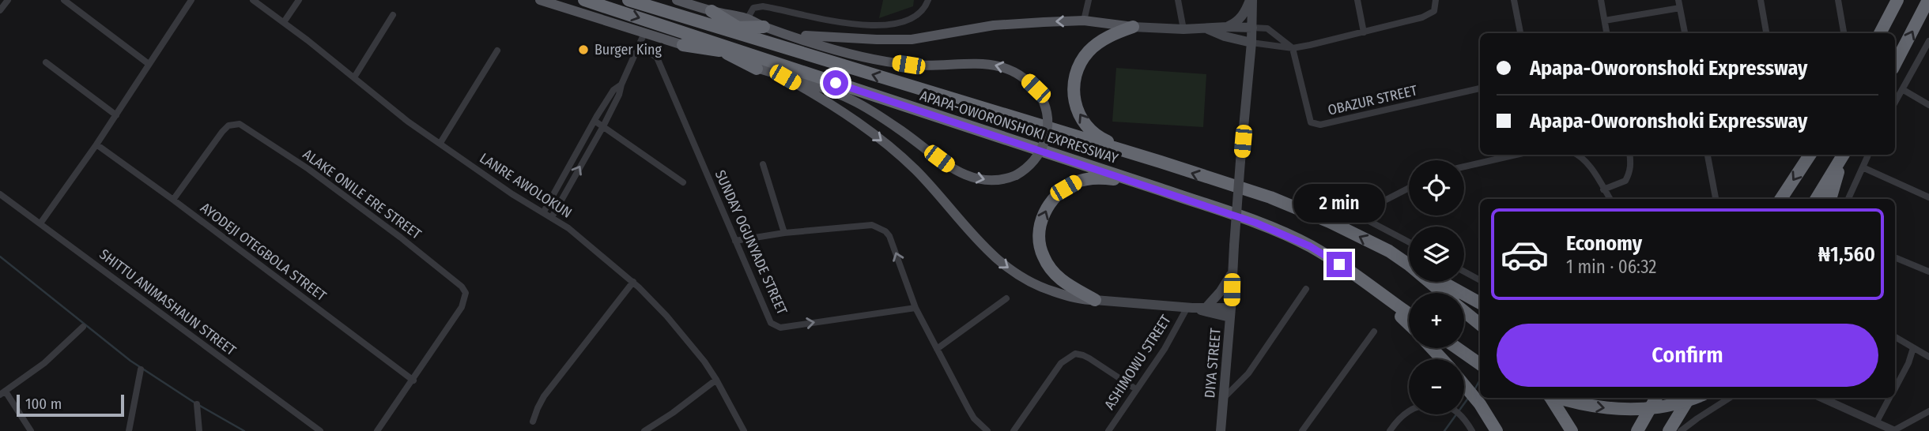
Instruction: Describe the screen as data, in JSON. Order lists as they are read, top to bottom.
{
  "streets": {
    "highway": ["APAPA-OWORONSHOKI EXPRESSWAY"],
    "main road": ["DIYA STREET"],
    "street": [
      "OBAZUR STREET",
      "LANRE AWOLOKUN",
      "ALAKE ONILE ERE STREET",
      "SUNDAY OGUNYADE STREET",
      "AYODEJI OTEGBOLA STREET",
      "SHITTU ANIMASHAUN STREET",
      "ASHIMOWU STREET"
    ]
  },
  "crossings": [
    ["ALAKE ONILE ERE STREET", "AYODEJI OTEGBOLA STREET"]
  ],
  "one_way": ["SUNDAY OGUNYADE STREET"],
  "places": ["Burger King"],
  "scale_bar": "100 m",
  "page": {
    "banner": ["Apapa-Oworonshoki Expressway", "Apapa-Oworonshoki Expressway"],
    "map_buttons": ["+", "−"],
    "bubble": "2 min",
    "list": [
      {
        "name": "Economy",
        "note": "1 min · 06:32",
        "value": "₦1,560"
      }
    ],
    "buttons": "Confirm",
    "scale": "100 m"
  }
}
